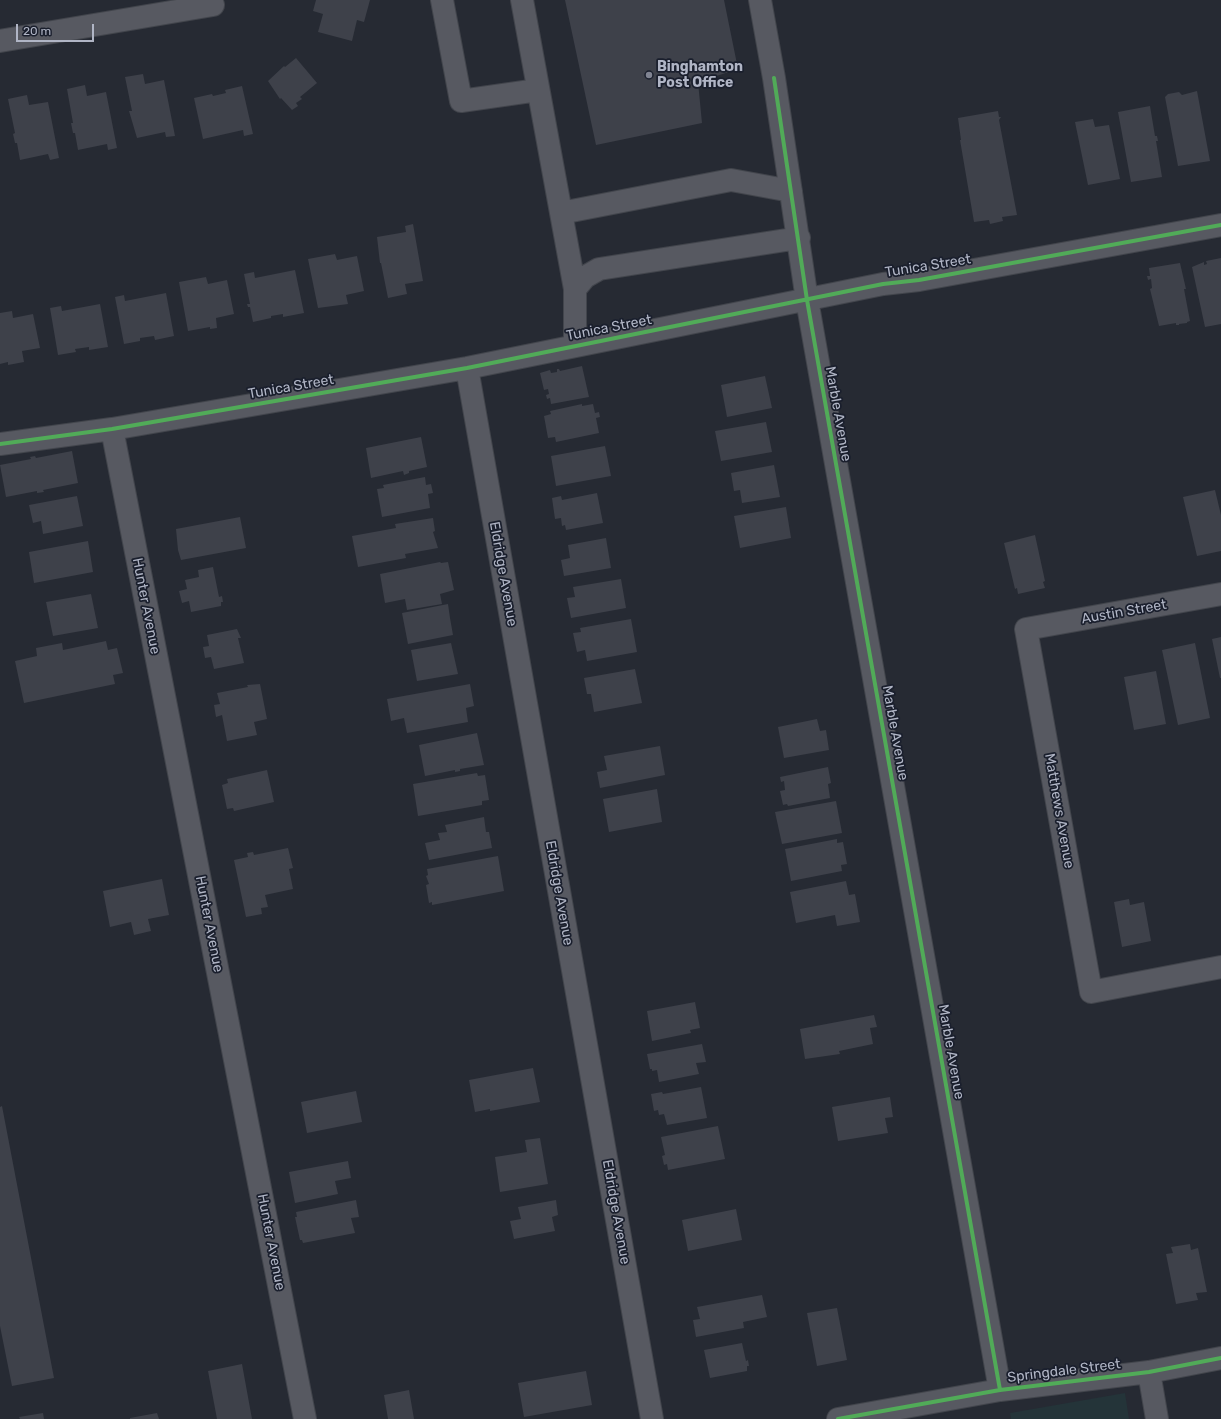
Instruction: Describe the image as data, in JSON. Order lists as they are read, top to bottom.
{
  "streets": {
    "street": [
      "Tunica Street",
      "Marble Avenue",
      "Eldridge Avenue",
      "Hunter Avenue",
      "Austin Street",
      "Matthews Avenue",
      "Springdale Street"
    ]
  },
  "crossings": [
    ["Tunica Street", "Marble Avenue"],
    ["Tunica Street", "Eldridge Avenue"],
    ["Tunica Street", "Hunter Avenue"],
    ["Marble Avenue", "Springdale Street"],
    ["Austin Street", "Matthews Avenue"]
  ],
  "places": ["Binghamton Post Office"],
  "scale_bar": "20 m"
}
